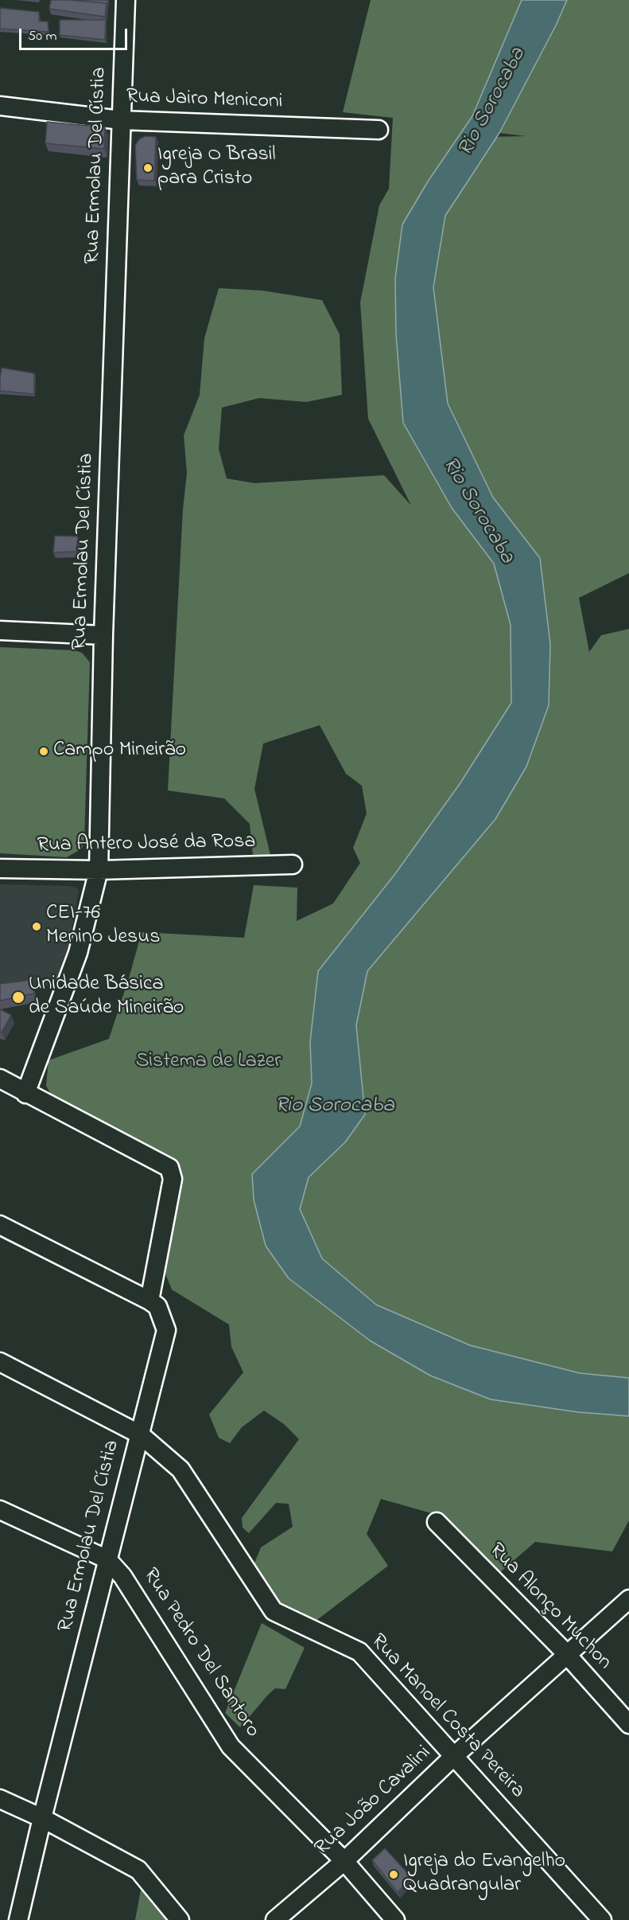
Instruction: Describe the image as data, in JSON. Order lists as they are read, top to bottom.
{
  "streets": {
    "street": [
      "Rua Jairo Meniconi",
      "Rua Ermolau Del Cístia",
      "Rua Antero José da Rosa",
      "Rua Alonço Muchon",
      "Rua Pedro Del Santoro",
      "Rua Manoel Costa Pereira",
      "Rua João Cavalini"
    ]
  },
  "crossings": [
    ["Rua Jairo Meniconi", "Rua Ermolau Del Cístia"],
    ["Rua Ermolau Del Cístia", "Rua Antero José da Rosa"],
    ["Rua Ermolau Del Cístia", "Rua Pedro Del Santoro"],
    ["Rua Ermolau Del Cístia", "Rua Manoel Costa Pereira"],
    ["Rua Alonço Muchon", "Rua João Cavalini"],
    ["Rua Pedro Del Santoro", "Rua João Cavalini"],
    ["Rua Manoel Costa Pereira", "Rua João Cavalini"]
  ],
  "water": ["Rio Sorocaba"],
  "parks": ["Sistema de Lazer"],
  "places": [
    "Igreja O Brasil para Cristo",
    "Campo Mineirão",
    "CEI-76 Menino Jesus",
    "Unidade Básica de Saúde Mineirão",
    "Igreja do Evangelho Quadrangular"
  ],
  "scale_bar": "50 m"
}
